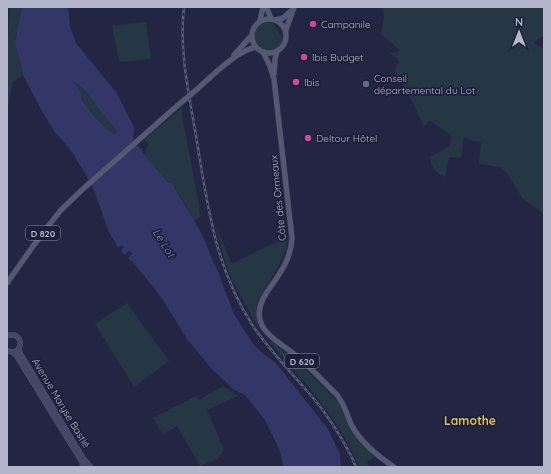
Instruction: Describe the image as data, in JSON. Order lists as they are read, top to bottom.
{
  "streets": {
    "main road": ["Côte des Ormeaux", "D 820", "D 620"],
    "street": ["Avenue Maryse Bastié"]
  },
  "crossings": [
    ["Côte des Ormeaux", "D 820"]
  ],
  "districts": ["Lamothe"],
  "water": ["Le Lot"],
  "places": [
    "Campanile",
    "Ibis Budget",
    "Ibis",
    "Conseil départemental du Lot",
    "Deltour Hôtel"
  ],
  "north": "top"
}
